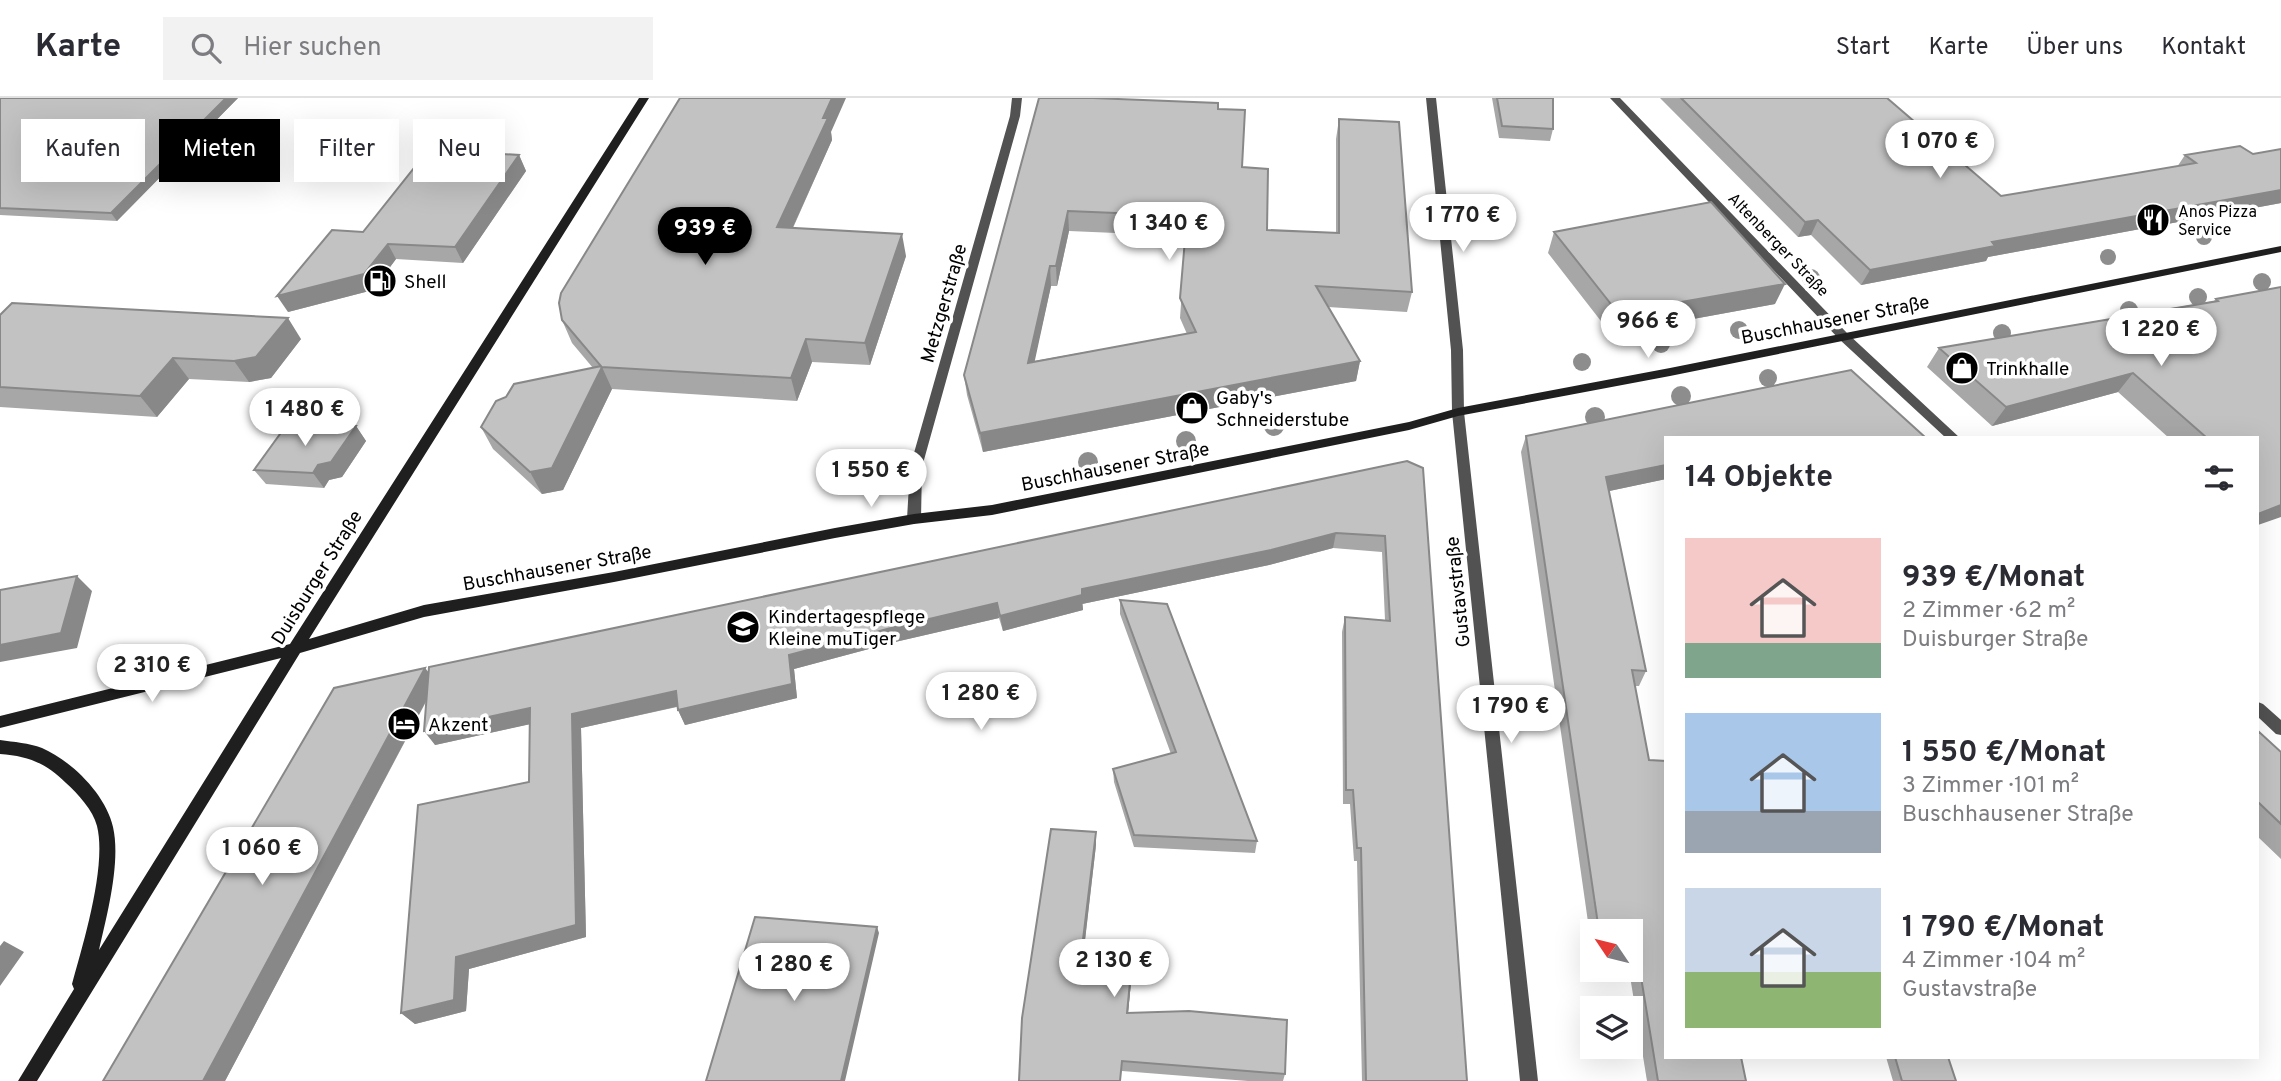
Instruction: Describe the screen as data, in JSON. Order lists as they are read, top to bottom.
{
  "streets": {
    "main road": ["Buschhausener Straße", "Duisburger Straße"],
    "street": ["Altenberger Straße", "Metzgerstraße", "Gustavstraße"]
  },
  "crossings": [
    ["Altenberger Straße", "Buschhausener Straße"],
    ["Metzgerstraße", "Buschhausener Straße"],
    ["Buschhausener Straße", "Duisburger Straße"],
    ["Buschhausener Straße", "Gustavstraße"]
  ],
  "places": {
    "restaurant": ["Anos Pizza Service"],
    "fuel station": ["Shell"],
    "shop": ["Trinkhalle", "Gaby's Schneiderstube"],
    "school or university": ["Kindertagespflege Kleine muTiger"],
    "hotel": ["Akzent"]
  },
  "north": "top left",
  "page": {
    "header": "Karte",
    "search": "Hier suchen",
    "nav": [
      "Start",
      "Karte",
      "Über uns",
      "Kontakt"
    ],
    "chip": [
      "Kaufen",
      "Mieten",
      "Filter",
      "Neu"
    ],
    "price": [
      "1 070 €",
      "1 770 €",
      "1 340 €",
      "939 €",
      "966 €",
      "1 220 €",
      "1 480 €",
      "1 550 €",
      "2 310 €",
      "1 280 €",
      "1 790 €",
      "1 060 €",
      "2 130 €",
      "1 280 €"
    ],
    "heading": "14 Objekte",
    "list": [
      {
        "name": "939 €/Monat",
        "note": "2 Zimmer · 62 m² · Duisburger Straße"
      },
      {
        "name": "1 550 €/Monat",
        "note": "3 Zimmer · 101 m² · Buschhausener Straße"
      },
      {
        "name": "1 790 €/Monat",
        "note": "4 Zimmer · 104 m² · Gustavstraße"
      }
    ]
  }
}
